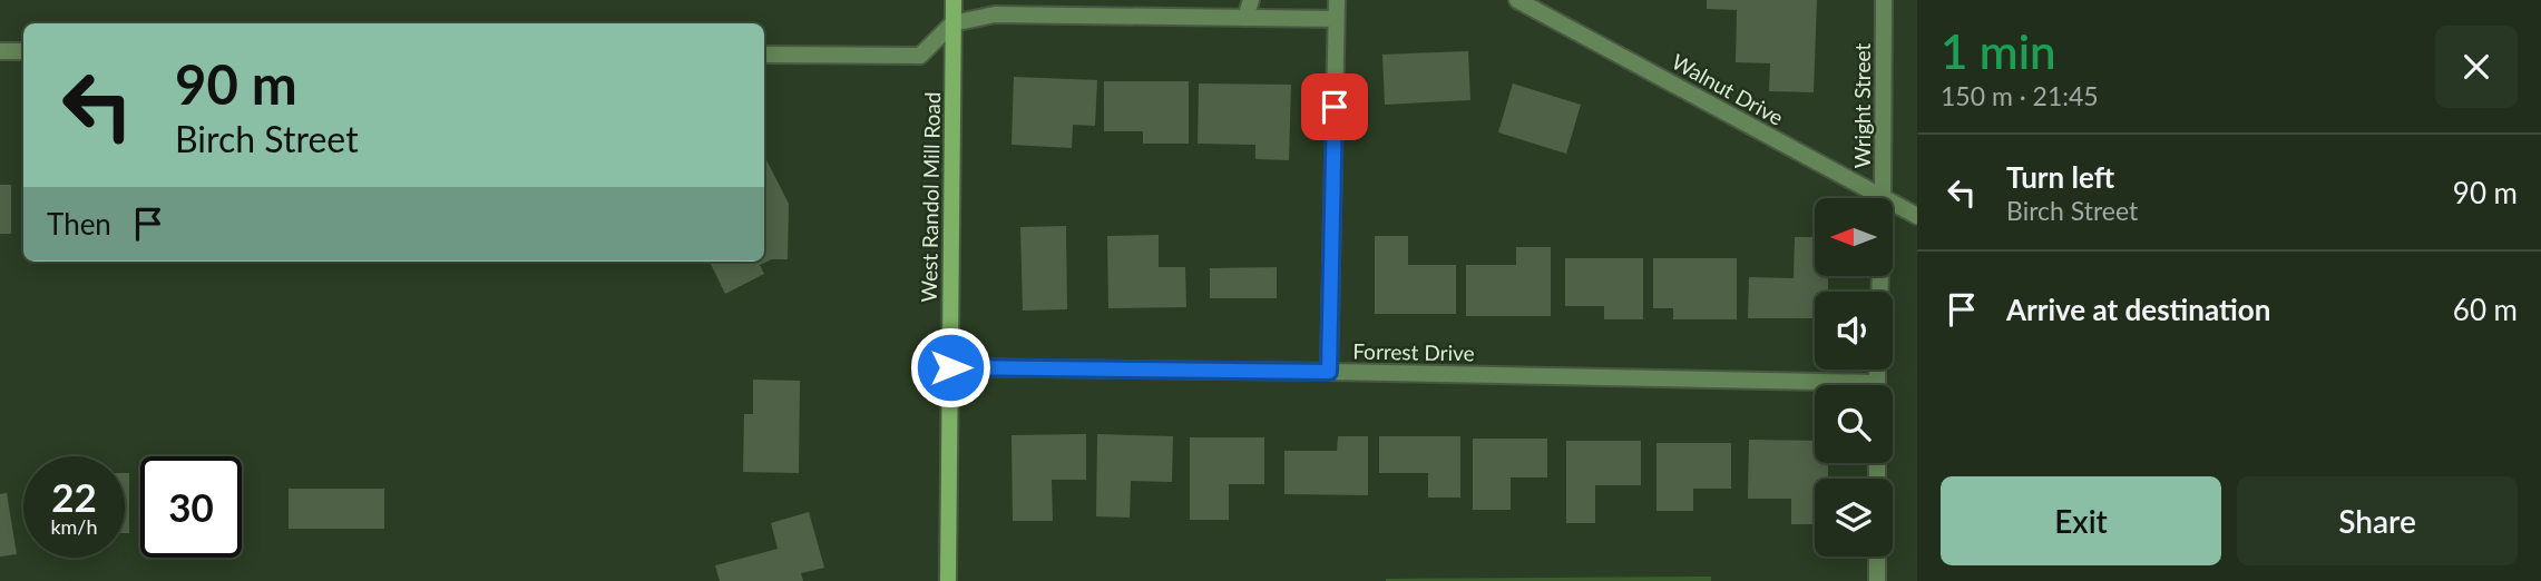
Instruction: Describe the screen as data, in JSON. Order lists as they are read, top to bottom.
{
  "streets": {
    "main road": ["West Randol Mill Road"],
    "street": ["Walnut Drive", "Wright Street", "Forrest Drive"]
  },
  "crossings": [
    ["Walnut Drive", "Wright Street"],
    ["West Randol Mill Road", "Forrest Drive"]
  ],
  "north": "left",
  "page": {
    "heading": ["1 min", "150 m · 21:45"],
    "turn": ["90 m", "Birch Street"],
    "list": [
      {
        "name": "Turn left",
        "note": "Birch Street",
        "value": "90 m"
      },
      {
        "name": "Arrive at destination",
        "value": "60 m"
      }
    ],
    "then": "Then",
    "speed": "22 km/h",
    "limit": "30",
    "buttons": ["Exit", "Share"]
  }
}
